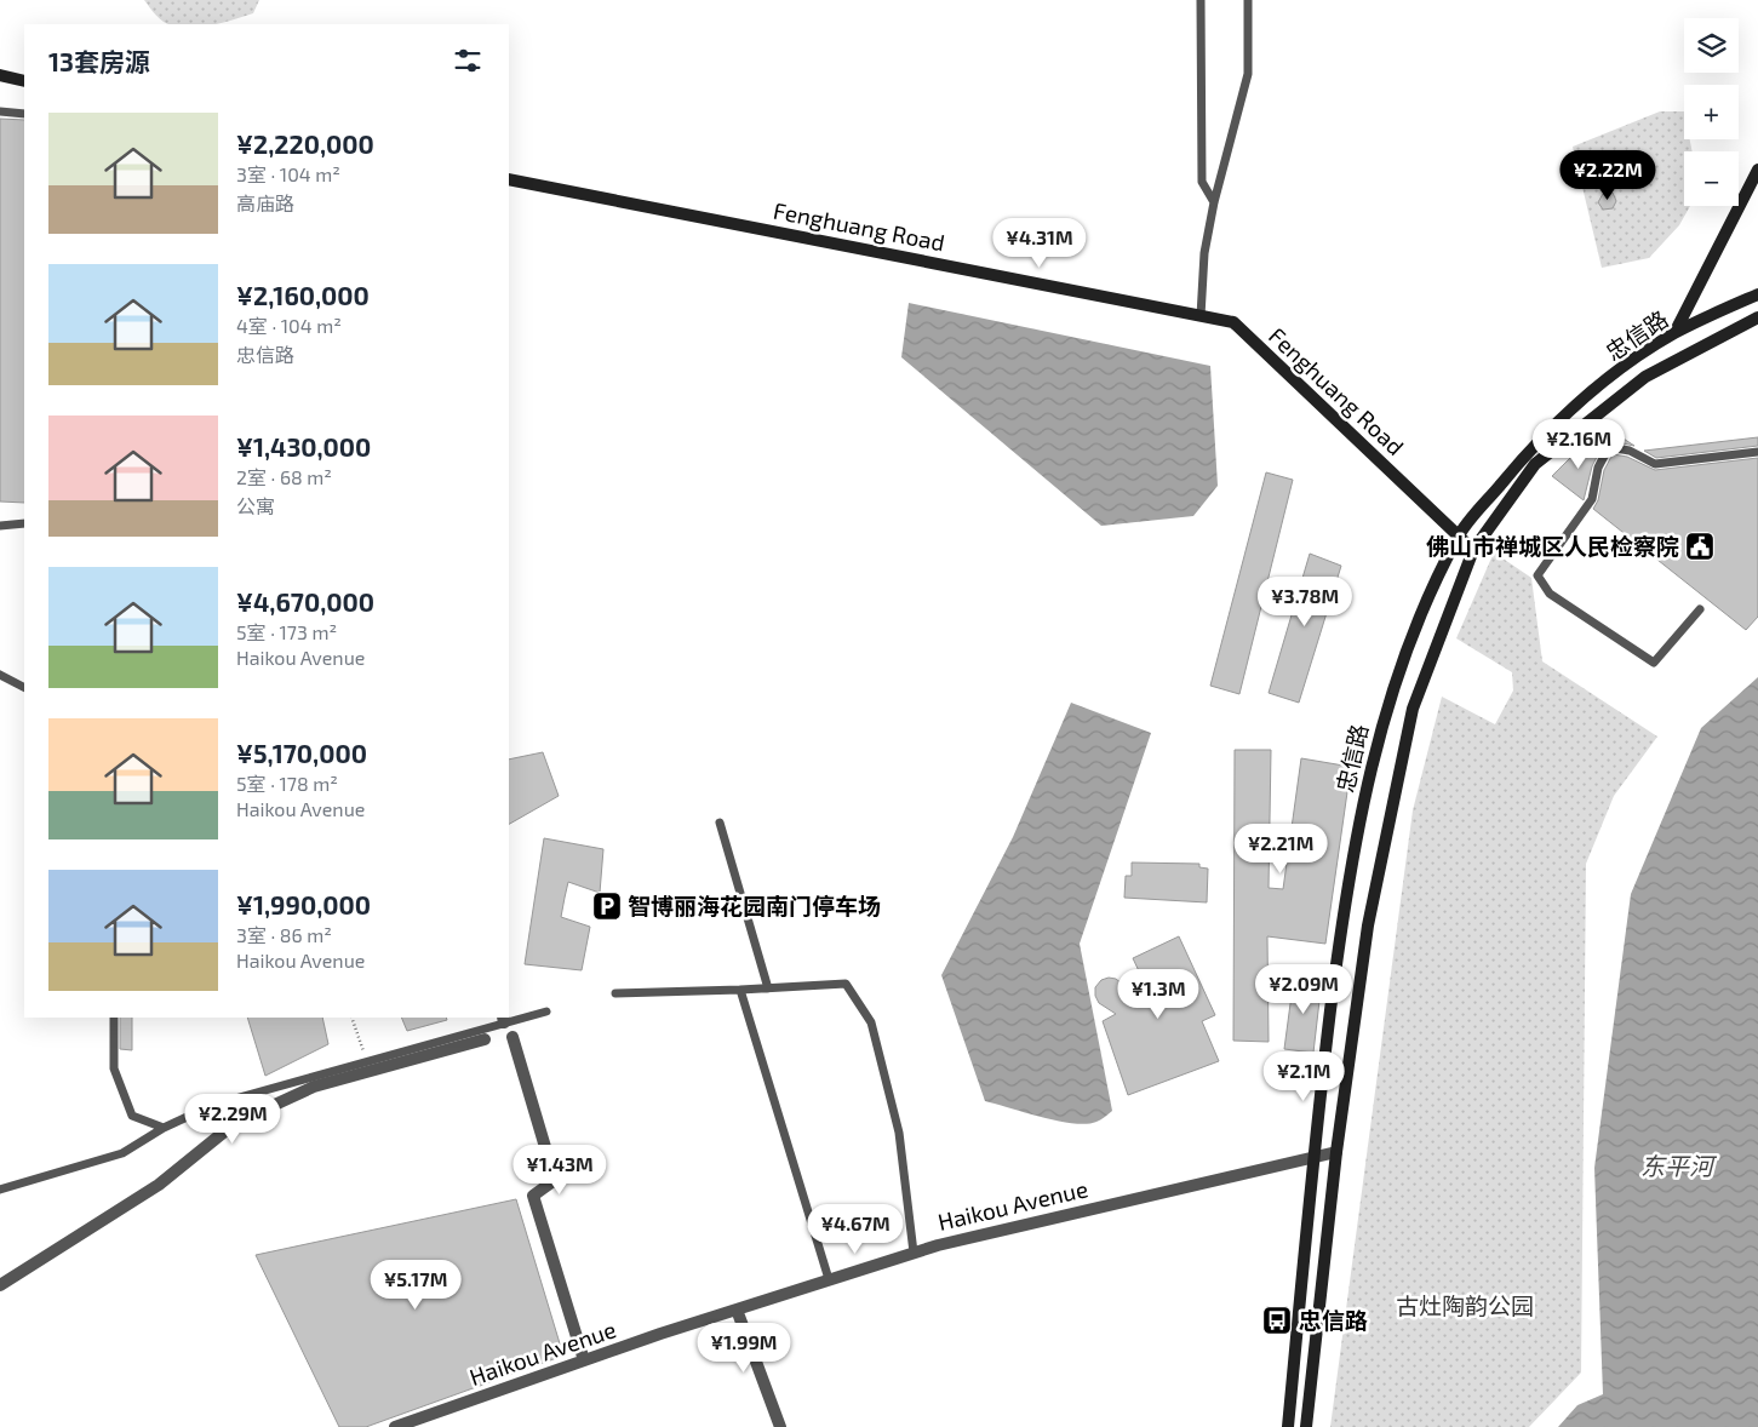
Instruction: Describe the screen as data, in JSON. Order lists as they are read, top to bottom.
{
  "streets": {
    "main road": ["Fenghuang Road", "忠信路"],
    "street": ["Haikou Avenue"]
  },
  "crossings": [
    ["Fenghuang Road", "忠信路"],
    ["忠信路", "Haikou Avenue"]
  ],
  "water": ["东平河"],
  "parks": ["古灶陶韵公园"],
  "places": {
    "public building": ["佛山市禅城区人民检察院"],
    "parking": ["智博丽海花园南门停车场"],
    "bus stop": ["忠信路"]
  },
  "page": {
    "map_buttons": ["+", "−"],
    "heading": "13套房源",
    "list": [
      {
        "name": "¥2,220,000",
        "note": "3室 · 104 m² · 高庙路"
      },
      {
        "name": "¥2,160,000",
        "note": "4室 · 104 m² · 忠信路"
      },
      {
        "name": "¥1,430,000",
        "note": "2室 · 68 m² · 公寓"
      },
      {
        "name": "¥4,670,000",
        "note": "5室 · 173 m² · Haikou Avenue"
      },
      {
        "name": "¥5,170,000",
        "note": "5室 · 178 m² · Haikou Avenue"
      },
      {
        "name": "¥1,990,000",
        "note": "3室 · 86 m² · Haikou Avenue"
      }
    ],
    "price": [
      "¥2.22M",
      "¥4.31M",
      "¥2.16M",
      "¥3.78M",
      "¥2.21M",
      "¥2.09M",
      "¥1.3M",
      "¥2.1M",
      "¥2.29M",
      "¥1.43M",
      "¥4.67M",
      "¥5.17M",
      "¥1.99M"
    ]
  }
}
